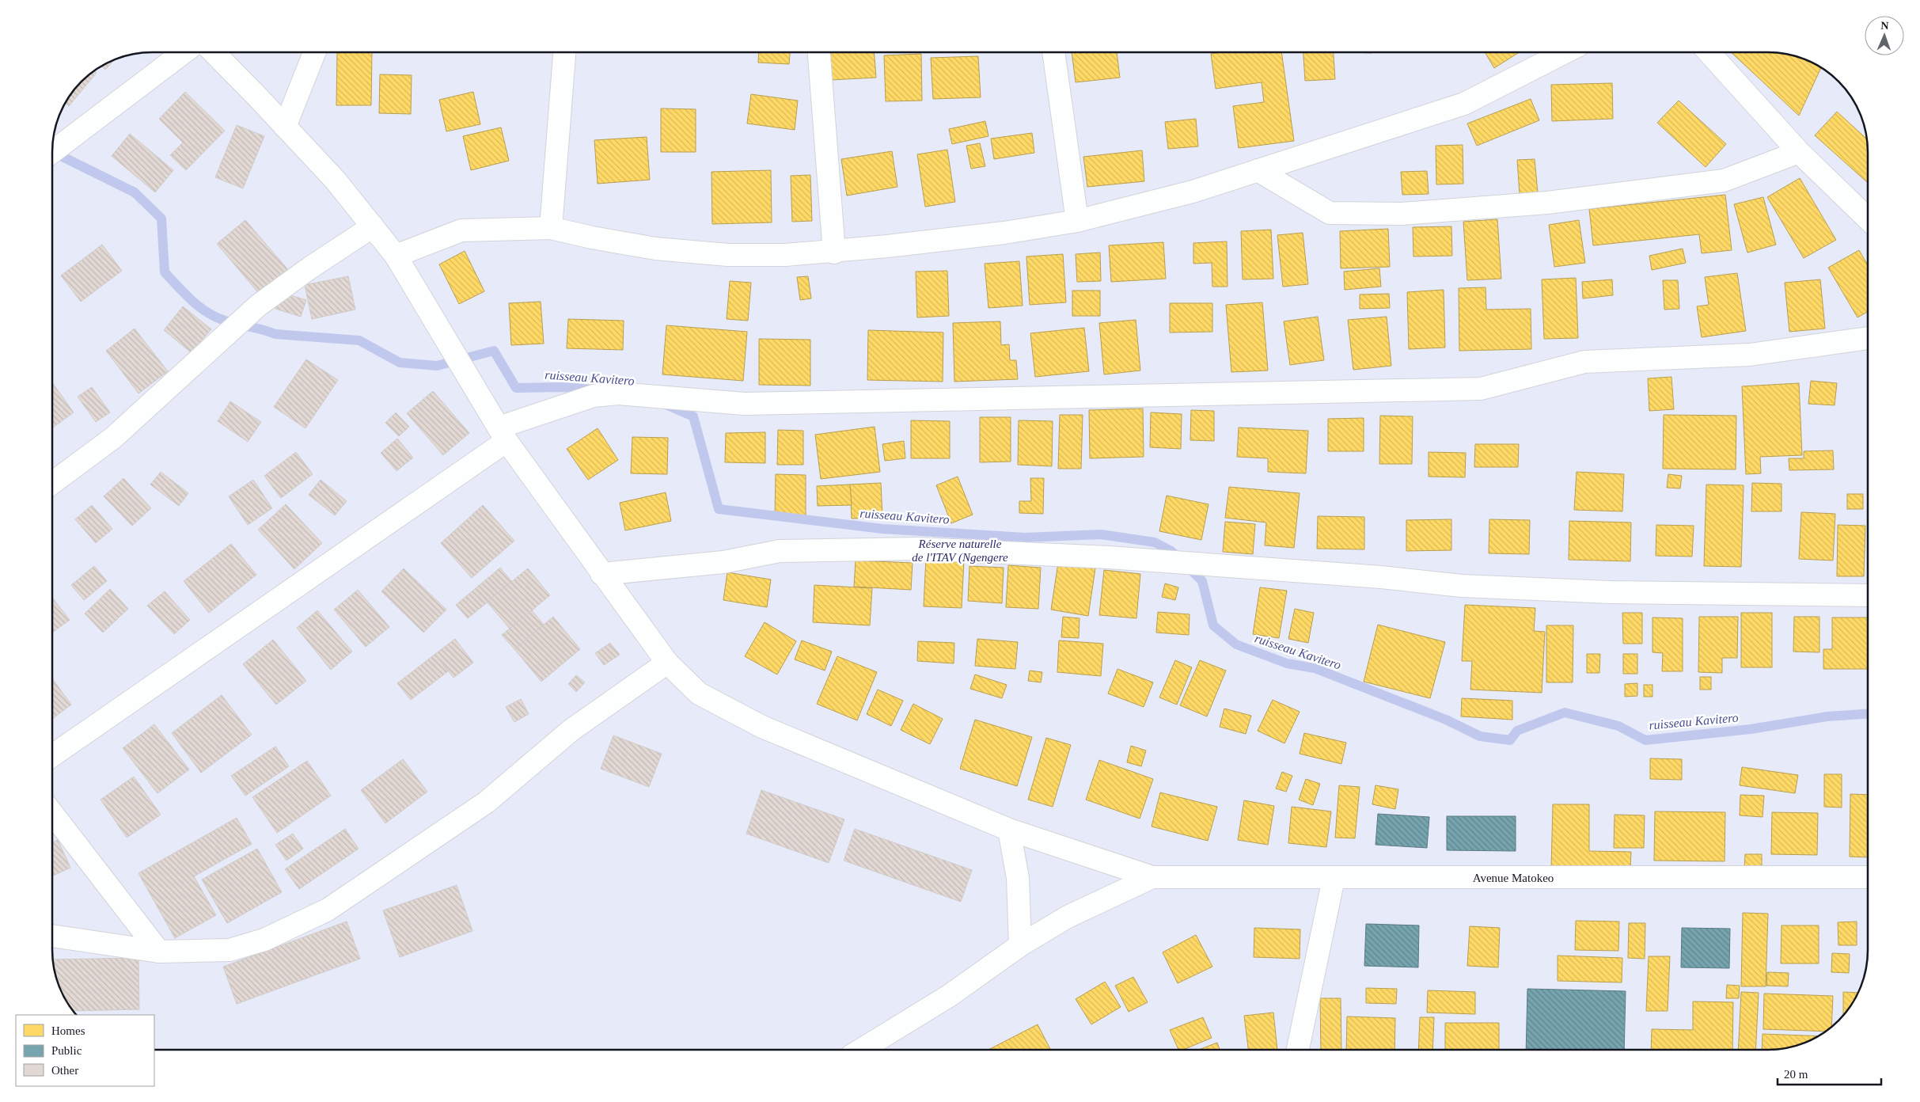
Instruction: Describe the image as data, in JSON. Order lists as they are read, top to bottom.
{
  "streets": {
    "street": ["Avenue Matokeo"]
  },
  "water": ["ruisseau Kavitero"],
  "parks": ["Réserve naturelle de l'ITAV (Ngengere"],
  "legend": ["Homes", "Public", "Other"],
  "scale_bar": "20 m",
  "north": "top"
}
